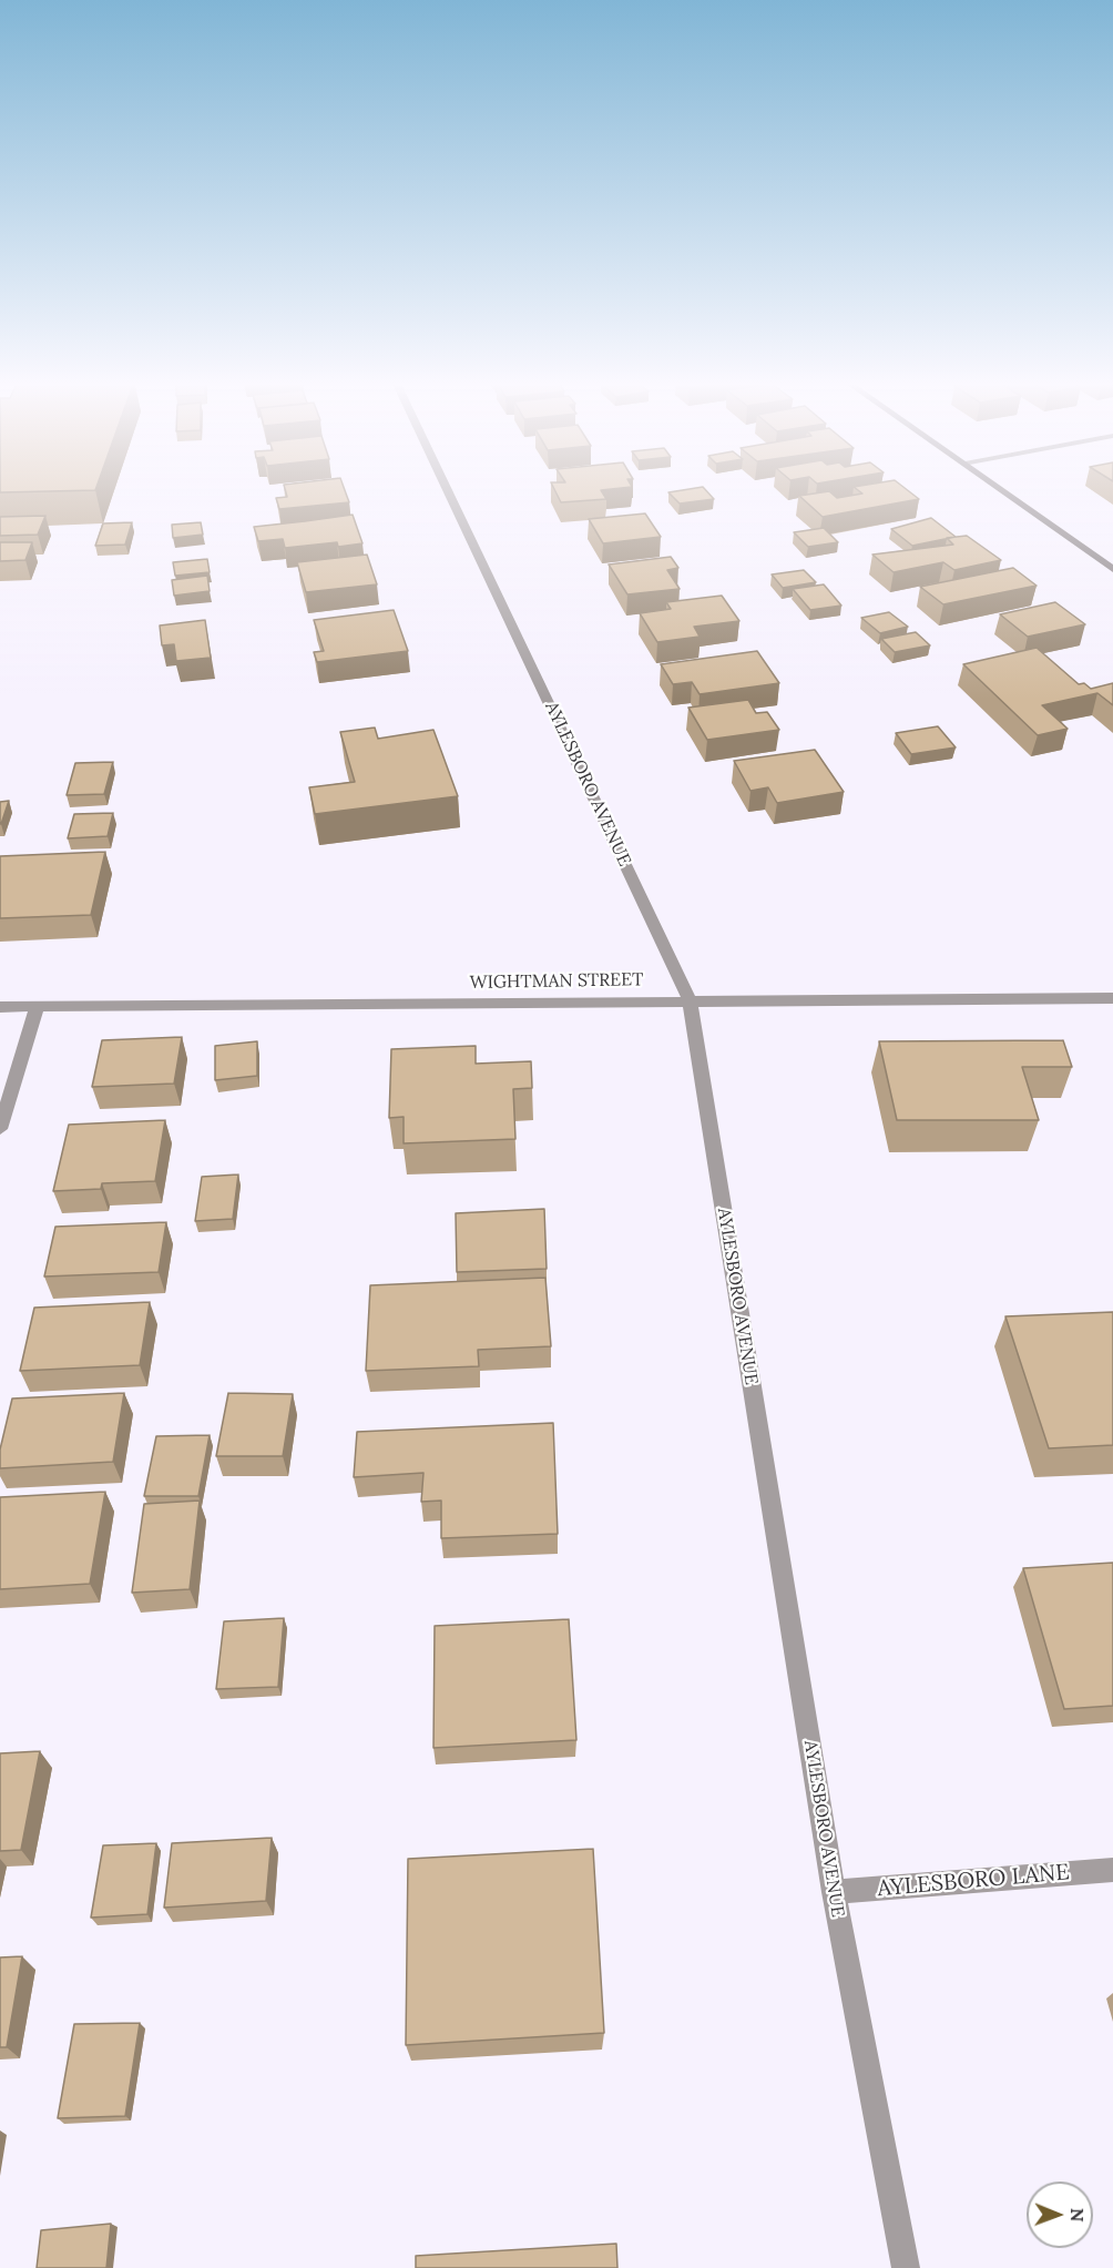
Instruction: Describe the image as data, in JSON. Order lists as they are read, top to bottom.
{
  "streets": {
    "street": ["AYLESBORO AVENUE", "WIGHTMAN STREET", "AYLESBORO LANE"]
  },
  "crossings": [
    ["AYLESBORO AVENUE", "WIGHTMAN STREET"],
    ["AYLESBORO AVENUE", "AYLESBORO LANE"]
  ],
  "north": "right"
}
